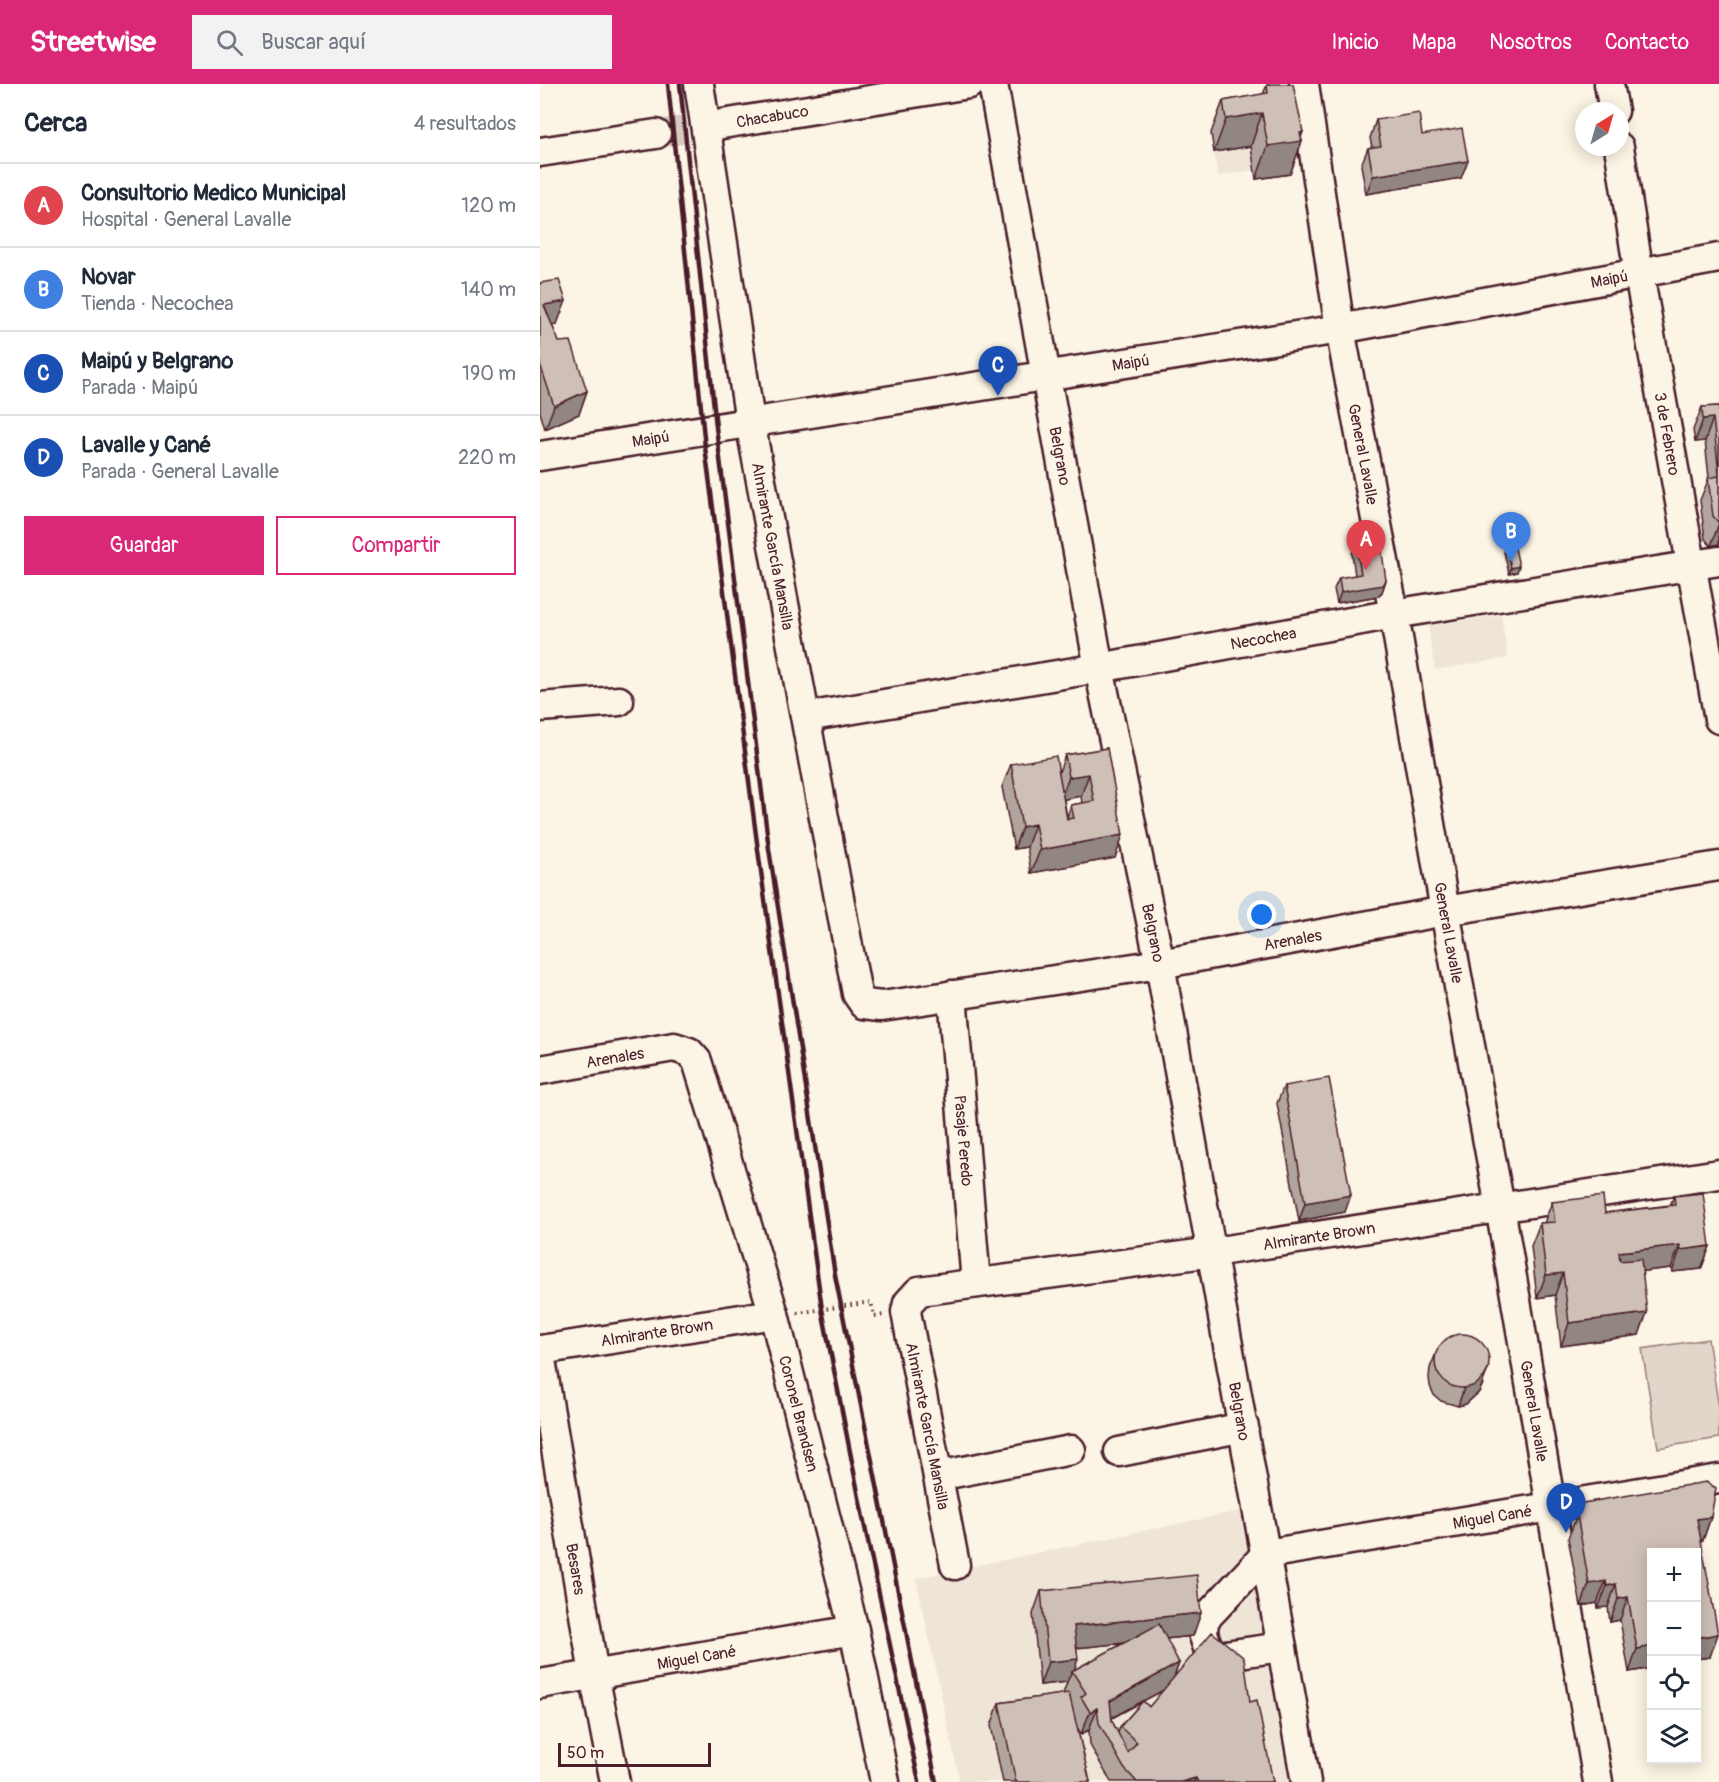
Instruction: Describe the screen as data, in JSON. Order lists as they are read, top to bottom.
{
  "streets": {
    "street": [
      "Chacabuco",
      "Maipú",
      "3 de Febrero",
      "Belgrano",
      "General Lavalle",
      "Almirante García Mansilla",
      "Necochea",
      "Arenales",
      "Pasaje Peredo",
      "Almirante Brown",
      "Coronel Brandsen",
      "Miguel Cané",
      "Besares"
    ]
  },
  "crossings": [
    ["Chacabuco", "Almirante García Mansilla"],
    ["Maipú", "3 de Febrero"],
    ["Maipú", "Belgrano"],
    ["Maipú", "General Lavalle"],
    ["Maipú", "Almirante García Mansilla"],
    ["3 de Febrero", "Necochea"],
    ["Belgrano", "Necochea"],
    ["Belgrano", "Arenales"],
    ["Belgrano", "Almirante Brown"],
    ["Belgrano", "Miguel Cané"],
    ["General Lavalle", "Necochea"],
    ["General Lavalle", "Arenales"],
    ["General Lavalle", "Almirante Brown"],
    ["General Lavalle", "Miguel Cané"],
    ["Almirante García Mansilla", "Necochea"],
    ["Almirante García Mansilla", "Arenales"],
    ["Almirante García Mansilla", "Almirante Brown"],
    ["Arenales", "Pasaje Peredo"],
    ["Arenales", "Coronel Brandsen"],
    ["Pasaje Peredo", "Almirante Brown"],
    ["Almirante Brown", "Coronel Brandsen"],
    ["Almirante Brown", "Besares"],
    ["Coronel Brandsen", "Miguel Cané"],
    ["Miguel Cané", "Besares"]
  ],
  "scale_bar": "50 m",
  "north": "top right",
  "page": {
    "header": "Streetwise",
    "search": "Buscar aquí",
    "nav": [
      "Inicio",
      "Mapa",
      "Nosotros",
      "Contacto"
    ],
    "heading": ["Cerca", "4 resultados"],
    "list": [
      {
        "mark": "A",
        "name": "Consultorio Medico Municipal",
        "note": "Hospital · General Lavalle",
        "value": "120 m"
      },
      {
        "mark": "B",
        "name": "Novar",
        "note": "Tienda · Necochea",
        "value": "140 m"
      },
      {
        "mark": "C",
        "name": "Maipú y Belgrano",
        "note": "Parada · Maipú",
        "value": "190 m"
      },
      {
        "mark": "D",
        "name": "Lavalle y Cané",
        "note": "Parada · General Lavalle",
        "value": "220 m"
      }
    ],
    "pins": [
      "C",
      "B",
      "A",
      "D"
    ],
    "buttons": ["Guardar", "Compartir"],
    "map_buttons": ["+", "−"],
    "scale": "50 m"
  }
}
